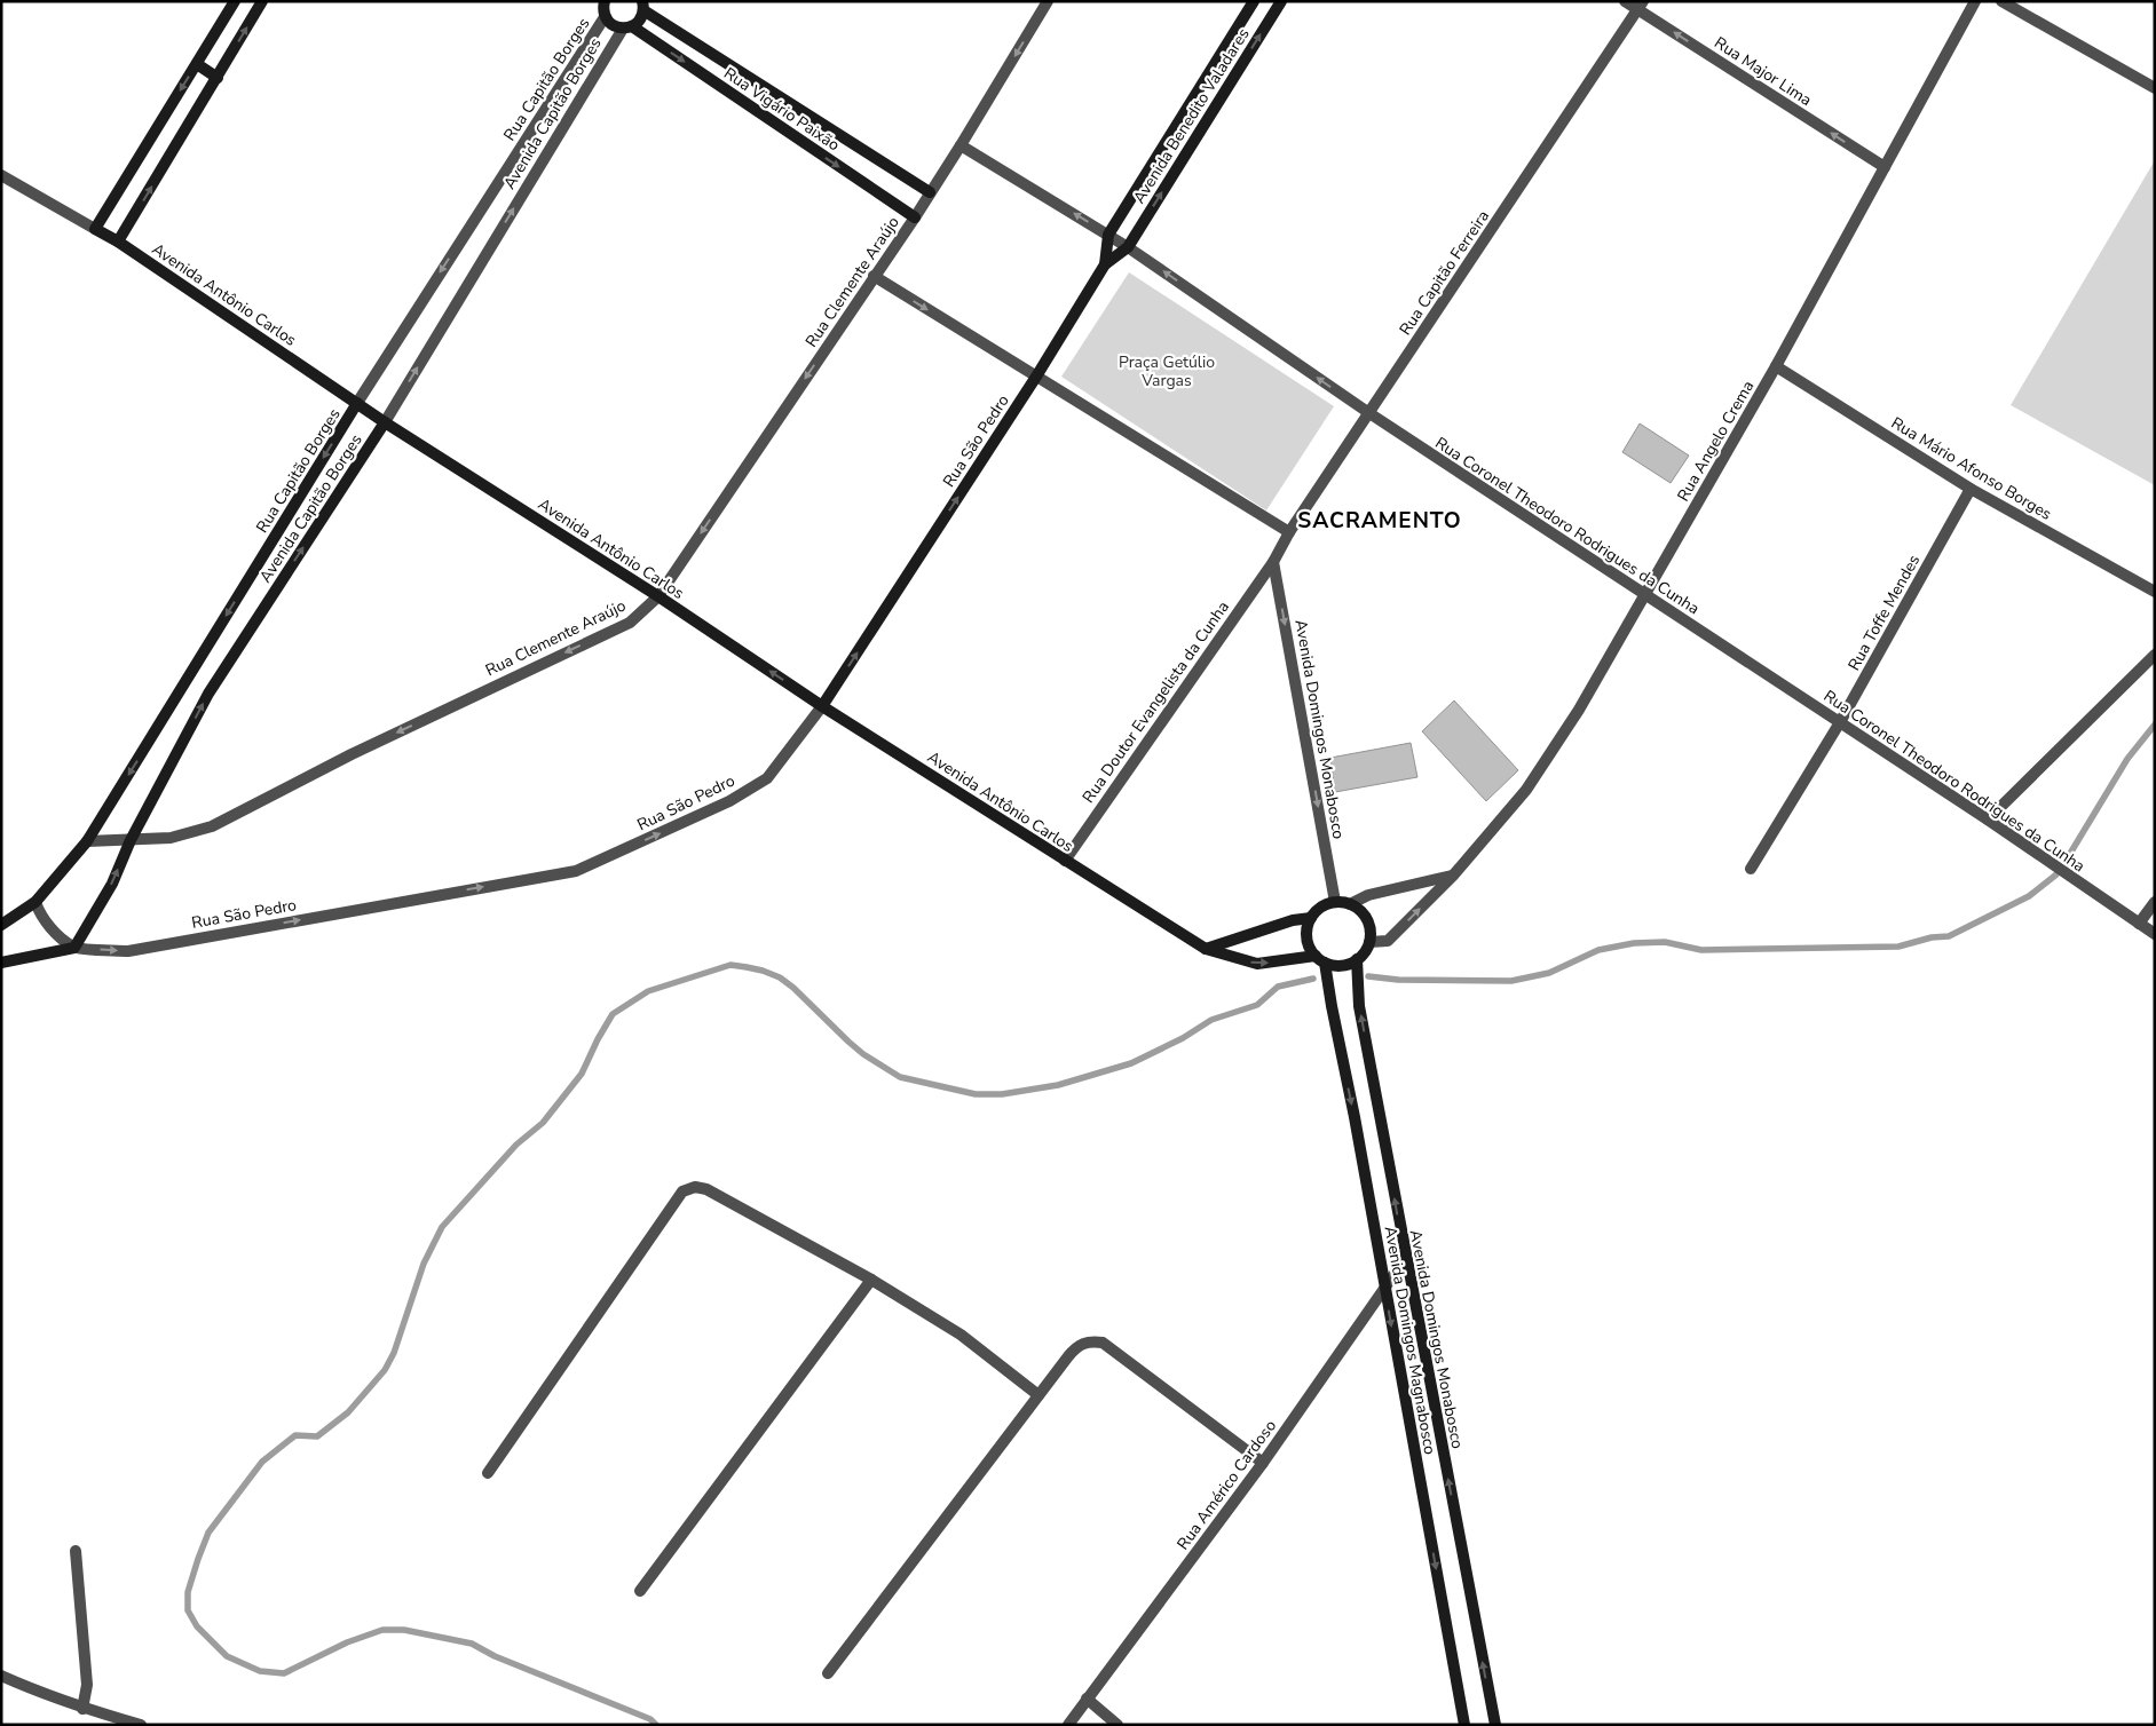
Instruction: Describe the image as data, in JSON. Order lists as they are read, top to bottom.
{
  "streets": {
    "main road": [
      "Rua Capitão Borges",
      "Rua Vigário Paixão",
      "Avenida Capitão Borges",
      "Avenida Benedito Valadares",
      "Avenida Antônio Carlos",
      "Rua São Pedro",
      "Avenida Domingos Monabosco",
      "Avenida Domingos Magnabosco"
    ],
    "street": [
      "Rua Major Lima",
      "Rua Capitão Ferreira",
      "Rua Clemente Araújo",
      "Rua Angelo Crema",
      "Rua Mário Afonso Borges",
      "Rua Coronel Theodoro Rodrigues da Cunha",
      "Rua Toffe Mendes",
      "Rua Doutor Evangelista da Cunha",
      "Rua Américo Cardoso"
    ]
  },
  "crossings": [
    ["Rua Major Lima", "Rua Capitão Ferreira"],
    ["Rua Major Lima", "Rua Angelo Crema"],
    ["Rua Capitão Borges", "Rua Vigário Paixão"],
    ["Rua Capitão Borges", "Rua Clemente Araújo"],
    ["Rua Capitão Borges", "Avenida Antônio Carlos"],
    ["Rua Vigário Paixão", "Avenida Capitão Borges"],
    ["Rua Vigário Paixão", "Rua Clemente Araújo"],
    ["Avenida Capitão Borges", "Rua Clemente Araújo"],
    ["Avenida Capitão Borges", "Avenida Antônio Carlos"],
    ["Avenida Capitão Borges", "Rua São Pedro"],
    ["Avenida Benedito Valadares", "Rua São Pedro"],
    ["Avenida Benedito Valadares", "Rua Coronel Theodoro Rodrigues da Cunha"],
    ["Rua Capitão Ferreira", "Rua Coronel Theodoro Rodrigues da Cunha"],
    ["Rua Capitão Ferreira", "Rua Doutor Evangelista da Cunha"],
    ["Rua Capitão Ferreira", "Avenida Domingos Monabosco"],
    ["Rua Clemente Araújo", "Avenida Antônio Carlos"],
    ["Rua Clemente Araújo", "Rua Coronel Theodoro Rodrigues da Cunha"],
    ["Avenida Antônio Carlos", "Rua São Pedro"],
    ["Avenida Antônio Carlos", "Rua Angelo Crema"],
    ["Avenida Antônio Carlos", "Rua Doutor Evangelista da Cunha"],
    ["Avenida Antônio Carlos", "Avenida Domingos Monabosco"],
    ["Avenida Antônio Carlos", "Avenida Domingos Magnabosco"],
    ["Rua São Pedro", "Rua Coronel Theodoro Rodrigues da Cunha"],
    ["Rua Angelo Crema", "Rua Mário Afonso Borges"],
    ["Rua Angelo Crema", "Rua Coronel Theodoro Rodrigues da Cunha"],
    ["Rua Angelo Crema", "Avenida Domingos Monabosco"],
    ["Rua Angelo Crema", "Avenida Domingos Magnabosco"],
    ["Rua Mário Afonso Borges", "Rua Toffe Mendes"],
    ["Rua Coronel Theodoro Rodrigues da Cunha", "Rua Toffe Mendes"],
    ["Rua Doutor Evangelista da Cunha", "Avenida Domingos Monabosco"],
    ["Avenida Domingos Monabosco", "Avenida Domingos Magnabosco"],
    ["Avenida Domingos Monabosco", "Rua Américo Cardoso"],
    ["Avenida Domingos Magnabosco", "Rua Américo Cardoso"]
  ],
  "one_way": [
    "Rua Major Lima",
    "Rua Capitão Borges",
    "Avenida Capitão Borges",
    "Rua Clemente Araújo",
    "Rua São Pedro",
    "Avenida Domingos Magnabosco"
  ],
  "districts": ["SACRAMENTO"],
  "parks": ["Praça Getúlio Vargas"]
}
